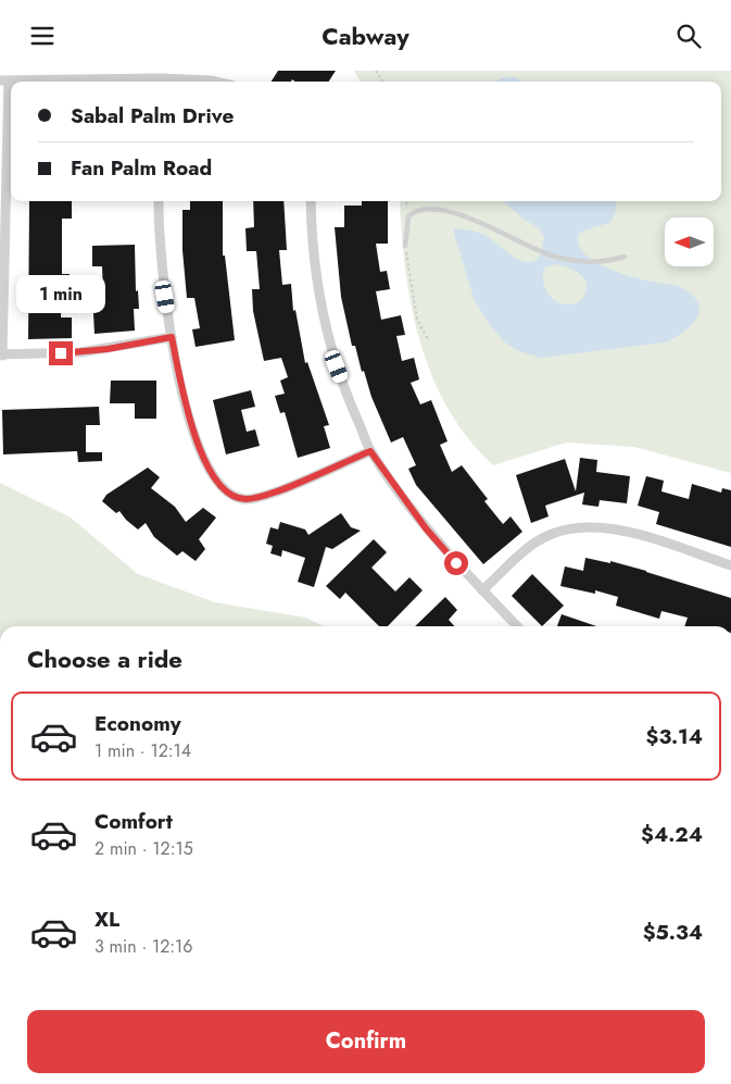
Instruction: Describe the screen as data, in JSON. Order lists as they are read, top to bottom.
{
  "north": "left",
  "page": {
    "header": "Cabway",
    "banner": ["Sabal Palm Drive", "Fan Palm Road"],
    "bubble": "1 min",
    "heading": "Choose a ride",
    "list": [
      {
        "name": "Economy",
        "note": "1 min · 12:14",
        "value": "$3.14"
      },
      {
        "name": "Comfort",
        "note": "2 min · 12:15",
        "value": "$4.24"
      },
      {
        "name": "XL",
        "note": "3 min · 12:16",
        "value": "$5.34"
      }
    ],
    "buttons": "Confirm"
  }
}
